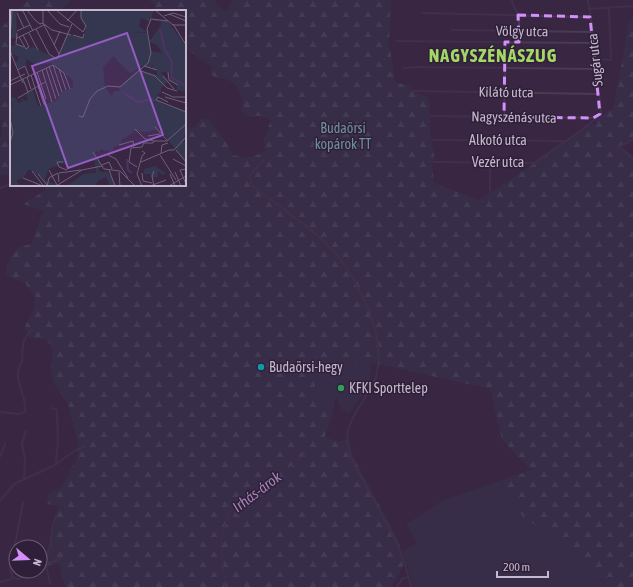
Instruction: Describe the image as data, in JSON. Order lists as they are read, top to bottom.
{
  "streets": {
    "street": [
      "Völgy utca",
      "Sugár utca",
      "Kilátó utca",
      "Nagyszénás utca",
      "Alkotó utca",
      "Vezér utca"
    ]
  },
  "crossings": [
    ["Völgy utca", "Sugár utca"],
    ["Sugár utca", "Kilátó utca"],
    ["Sugár utca", "Nagyszénás utca"],
    ["Sugár utca", "Vezér utca"],
    ["Nagyszénás utca", "Vezér utca"],
    ["Alkotó utca", "Vezér utca"]
  ],
  "districts": ["NAGYSZÉNÁSZUG"],
  "water": ["Irhás-árok"],
  "parks": ["Budaörsi kopárok TT"],
  "places": ["Budaörsi-hegy", "KFKI Sporttelep"],
  "scale_bar": "200 m",
  "north": "right"
}
